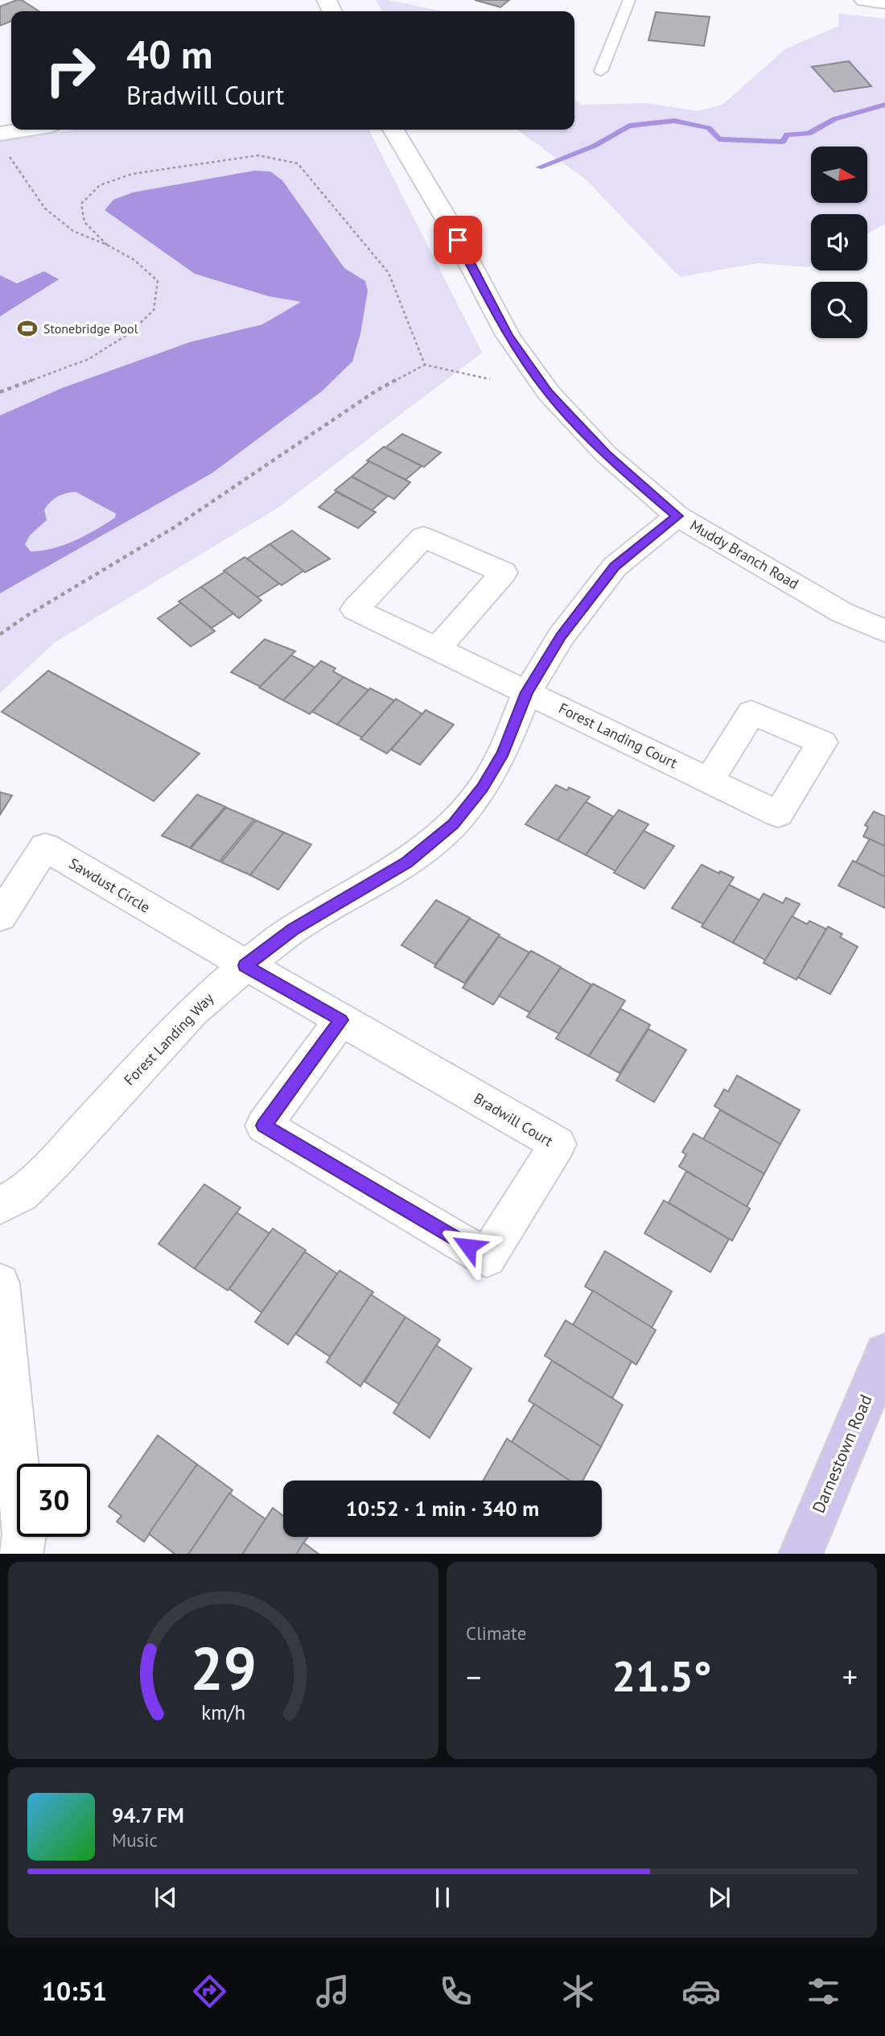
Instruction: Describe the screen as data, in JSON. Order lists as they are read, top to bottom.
{
  "streets": {
    "main road": ["Darnestown Road"],
    "street": [
      "Muddy Branch Road",
      "Forest Landing Court",
      "Sawdust Circle",
      "Forest Landing Way",
      "Bradwill Court"
    ]
  },
  "crossings": [
    ["Muddy Branch Road", "Forest Landing Way"],
    ["Forest Landing Court", "Forest Landing Way"],
    ["Sawdust Circle", "Forest Landing Way"],
    ["Sawdust Circle", "Bradwill Court"],
    ["Forest Landing Way", "Bradwill Court"]
  ],
  "places": {
    "sports": ["Stonebridge Pool"]
  },
  "north": "right",
  "page": {
    "turn": ["40 m", "Bradwill Court"],
    "limit": "30",
    "trip": "10:52 · 1 min · 340 m",
    "tile": "Climate",
    "heat": ["−", "21.5°", "+"],
    "song": ["94.7 FM", "Music"],
    "tabs": "10:51",
    "gauge": ["29", "km/h"]
  }
}
